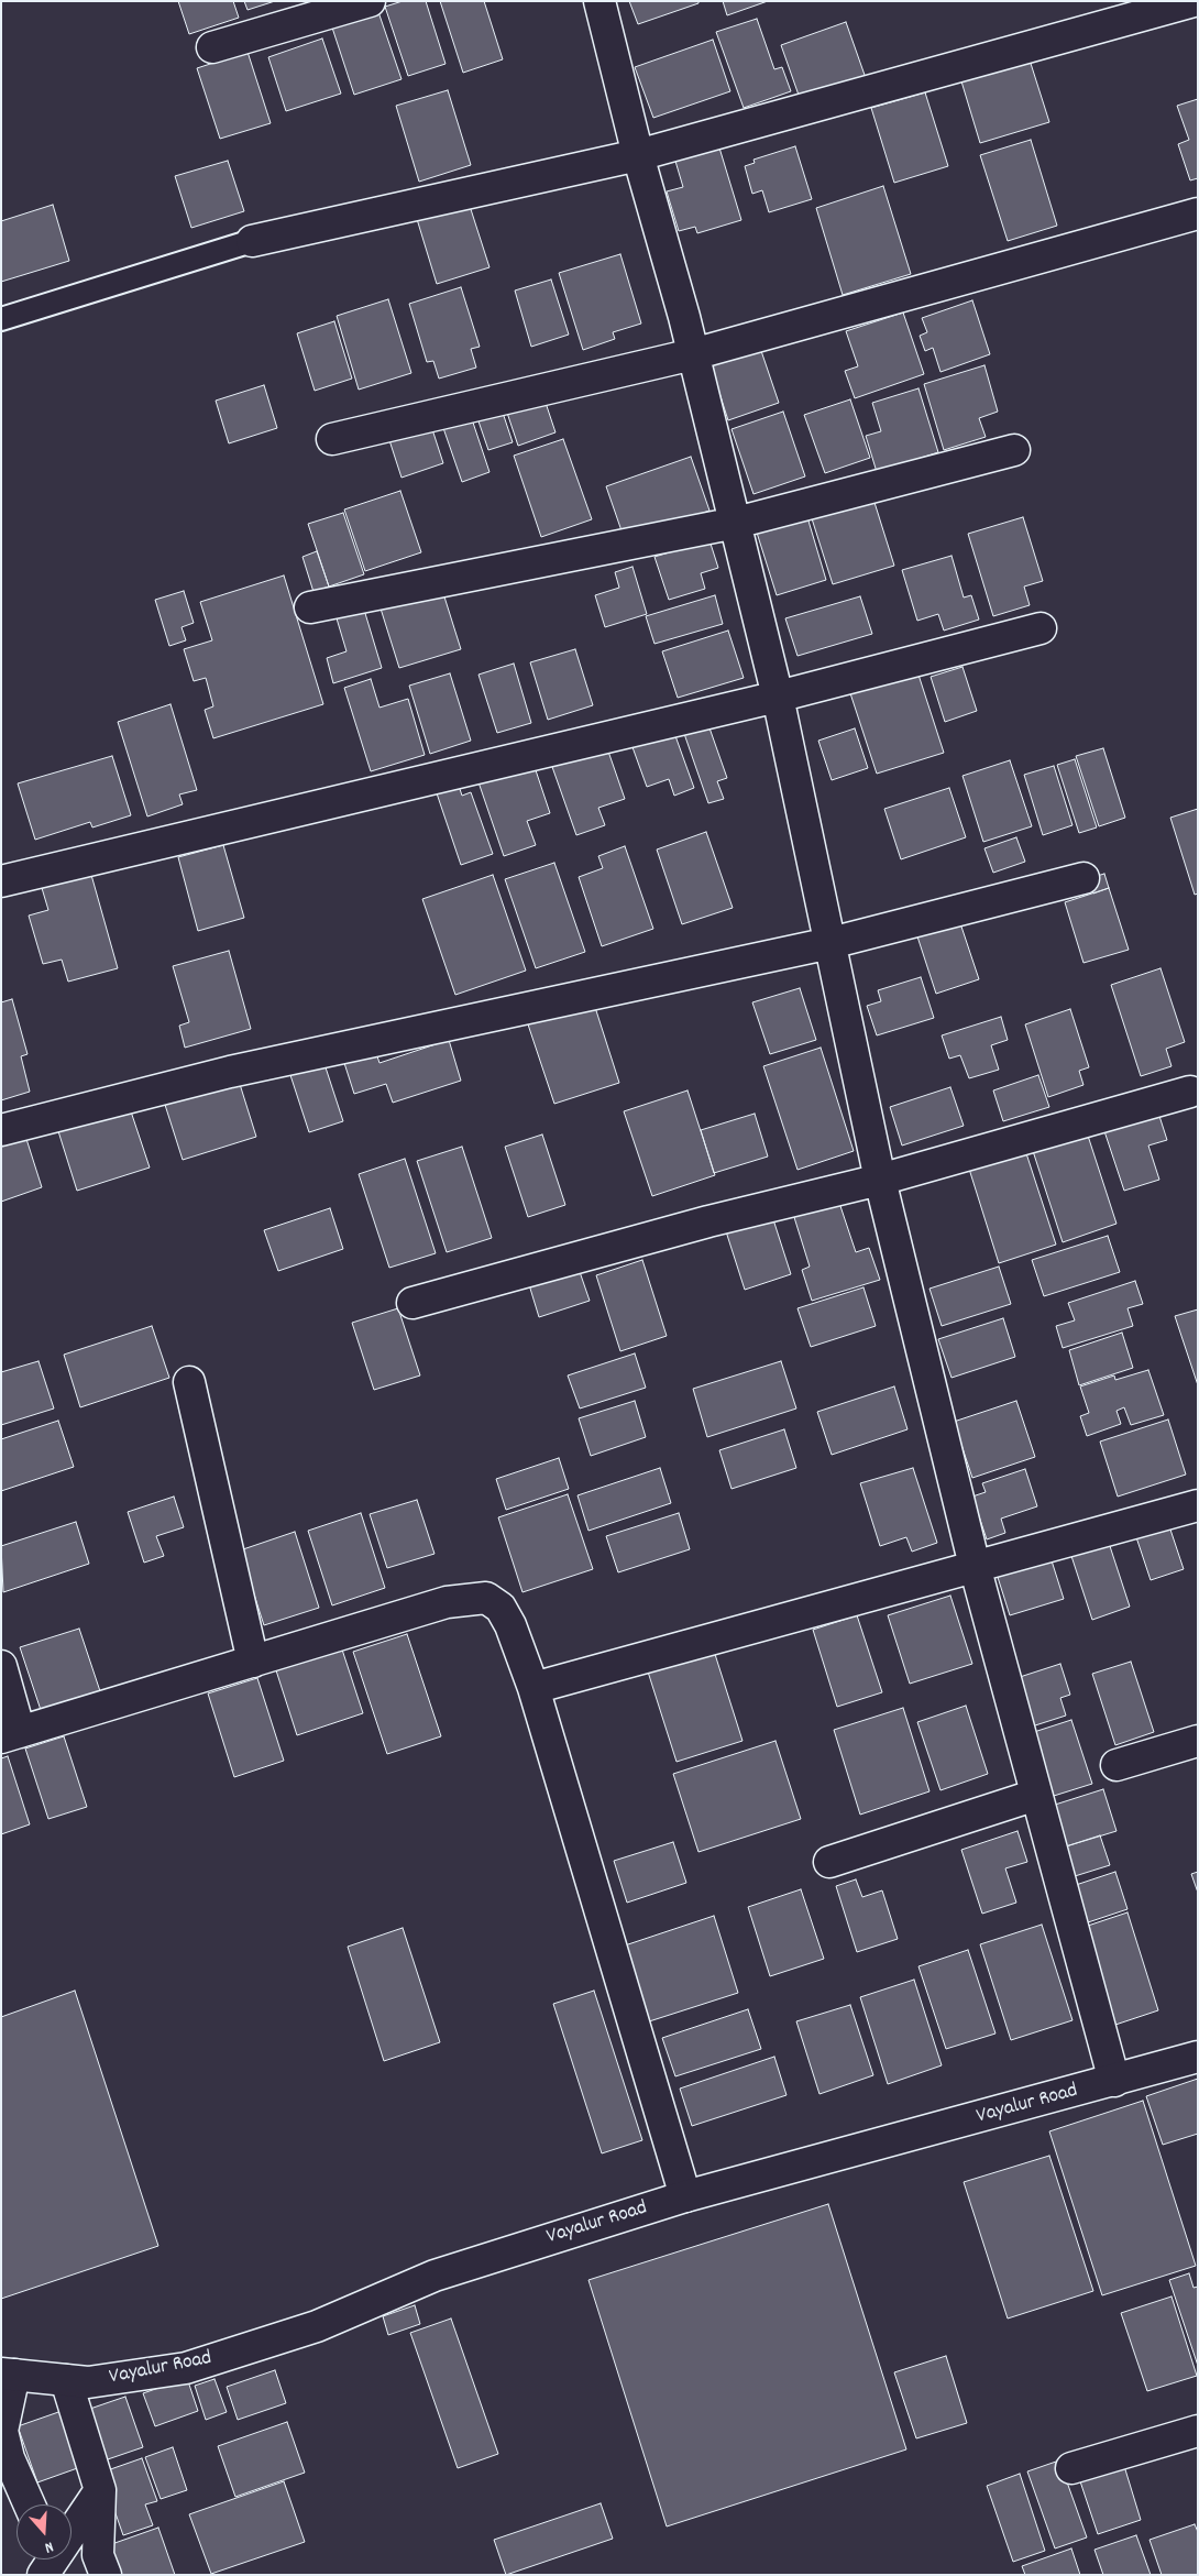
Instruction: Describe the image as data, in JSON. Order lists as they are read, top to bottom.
{
  "streets": {
    "street": ["Vayalur Road"]
  },
  "north": "bottom"
}
